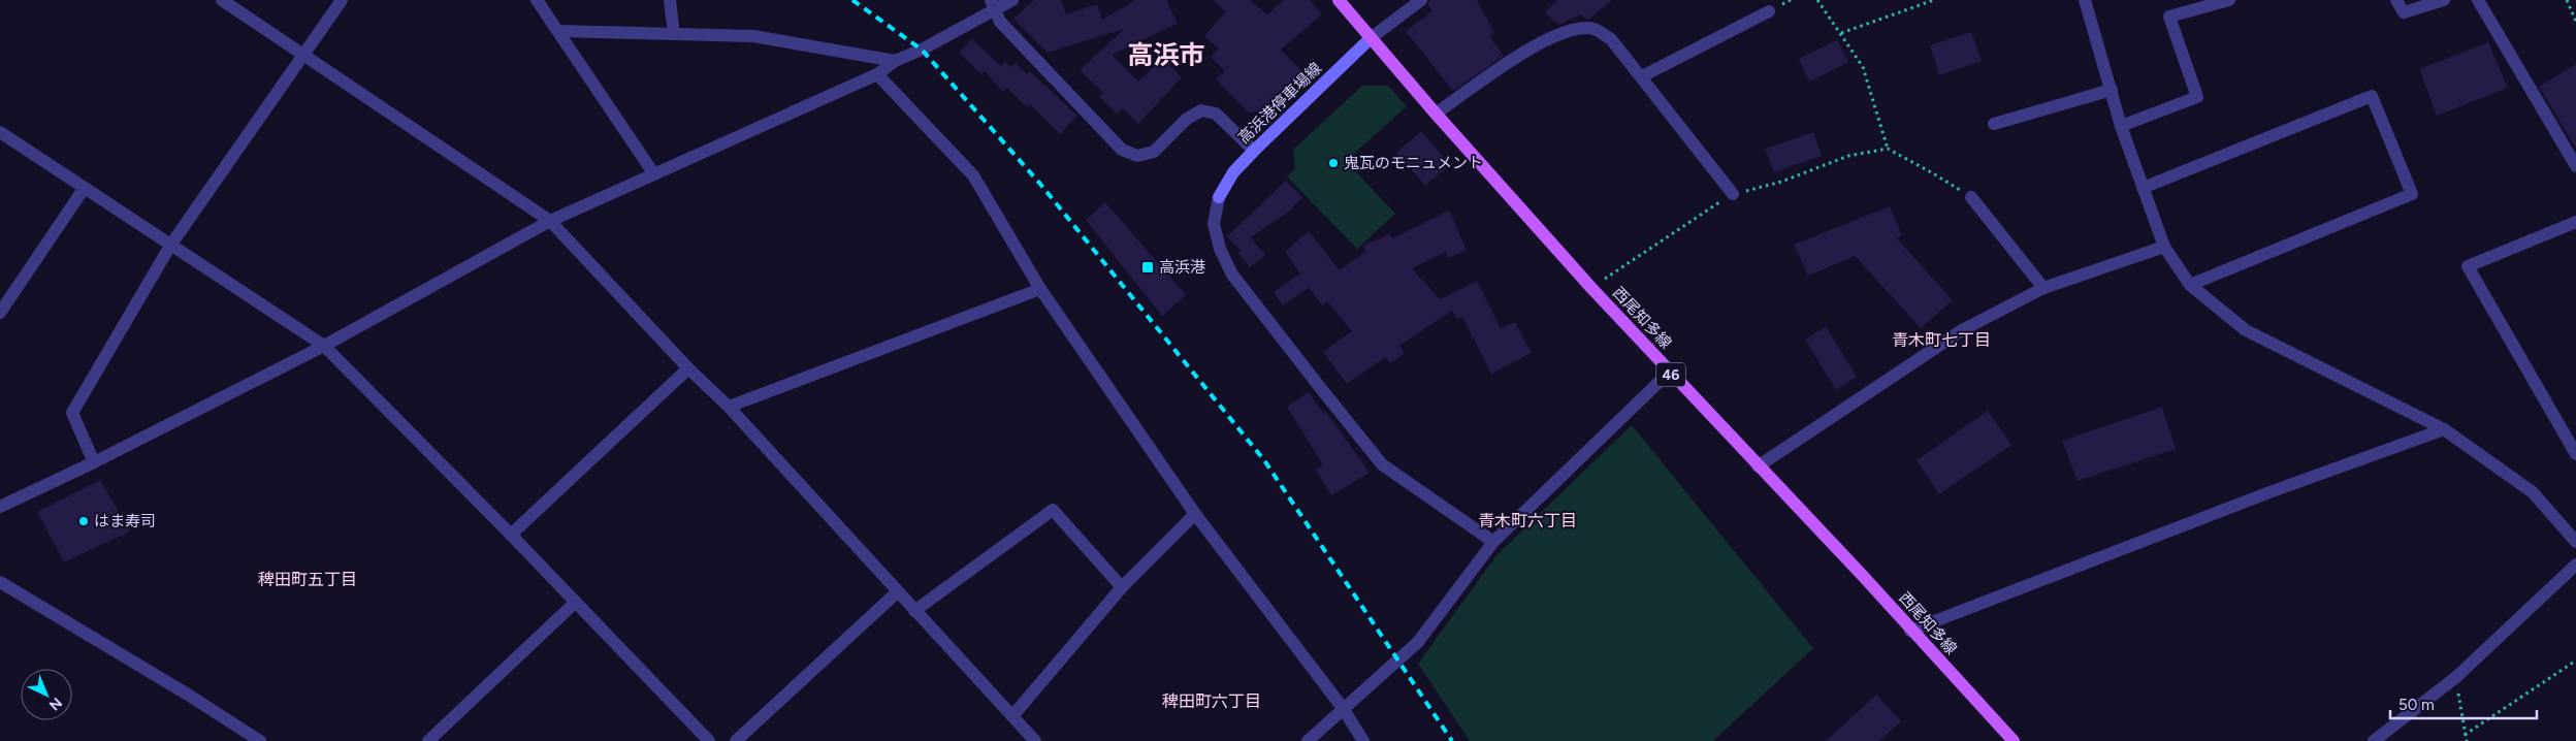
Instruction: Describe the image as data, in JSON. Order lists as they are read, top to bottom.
{
  "streets": {
    "main road": ["高浜港停車場線", "西尾知多線", "46"]
  },
  "crossings": [
    ["高浜港停車場線", "西尾知多線"]
  ],
  "districts": [
    "高浜市",
    "青木町七丁目",
    "青木町六丁目",
    "稗田町五丁目",
    "稗田町六丁目"
  ],
  "places": {
    "other": ["鬼瓦のモニュメント", "はま寿司"],
    "transit": ["高浜港"]
  },
  "scale_bar": "50 m",
  "north": "bottom right"
}
